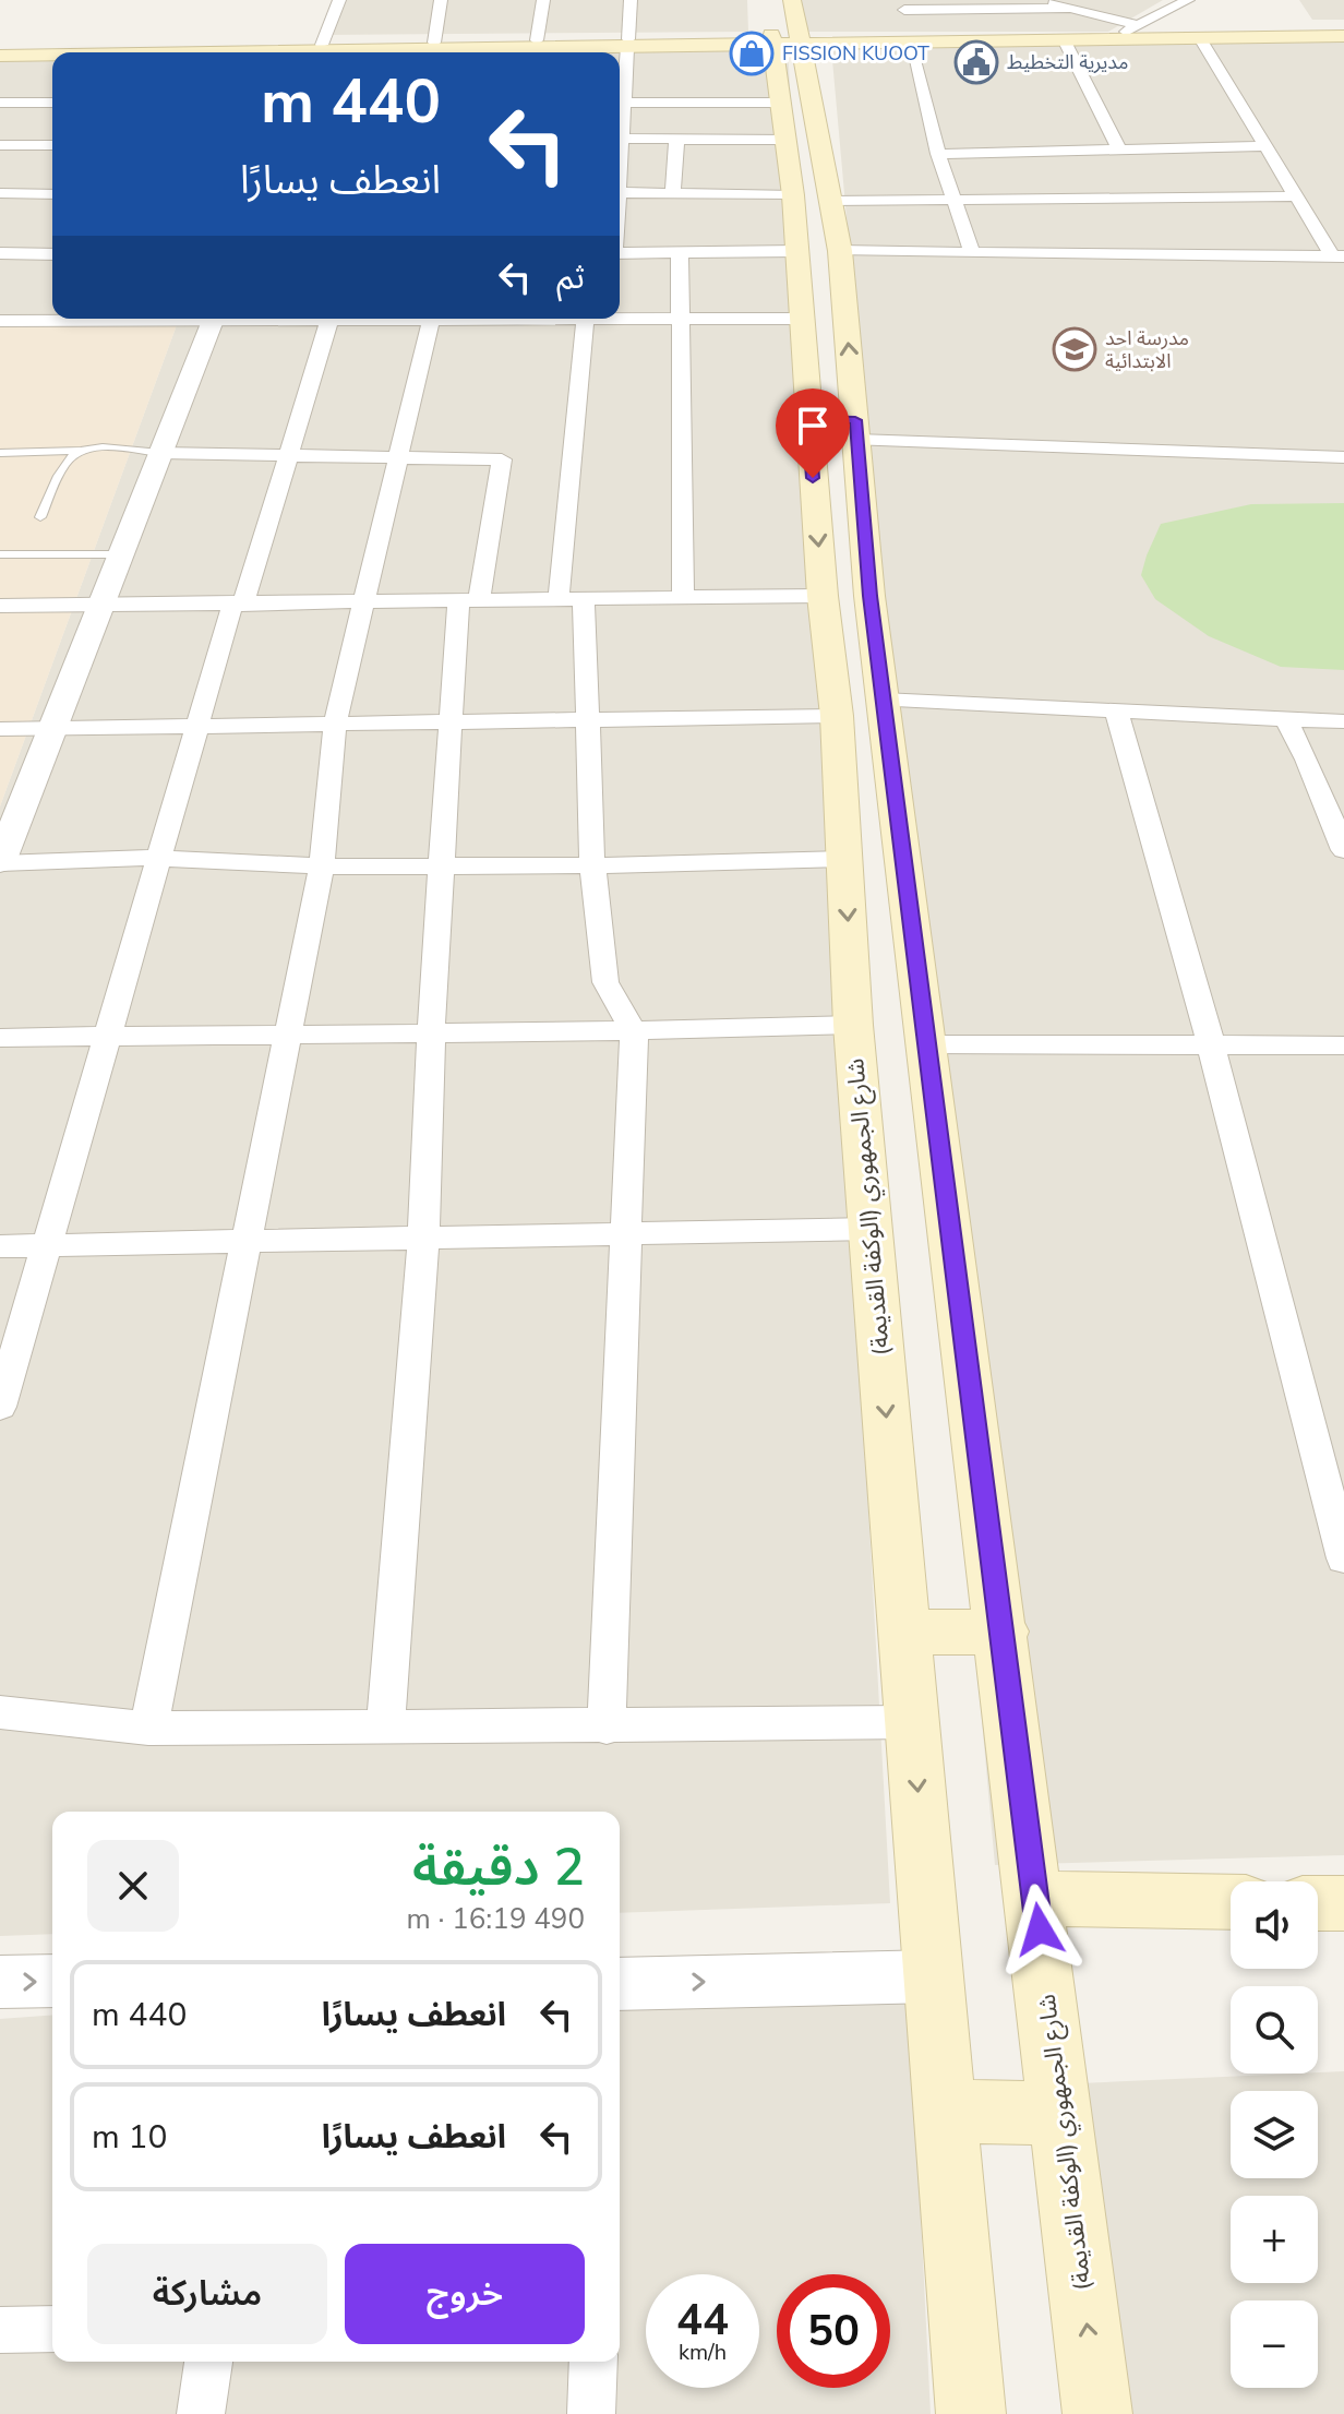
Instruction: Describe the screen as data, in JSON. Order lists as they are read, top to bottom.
{
  "streets": {
    "main road": ["شارع الجمهوري (الوكفة القديمة)"]
  },
  "places": {
    "shop": ["FISSION KUOOT"],
    "public building": ["مديرية التخطيط"],
    "school or university": ["مدرسة احد الابتدائية"]
  },
  "page": {
    "turn": ["440 m", "انعطف يسارًا"],
    "then": "ثم",
    "heading": ["2 دقيقة", "490 m · 16:19"],
    "map_buttons": ["+", "−"],
    "list": [
      {
        "name": "انعطف يسارًا",
        "value": "440 m"
      },
      {
        "name": "انعطف يسارًا",
        "value": "10 m"
      }
    ],
    "buttons": ["خروج", "مشاركة"],
    "speed": "44 km/h",
    "limit": "50"
  }
}
